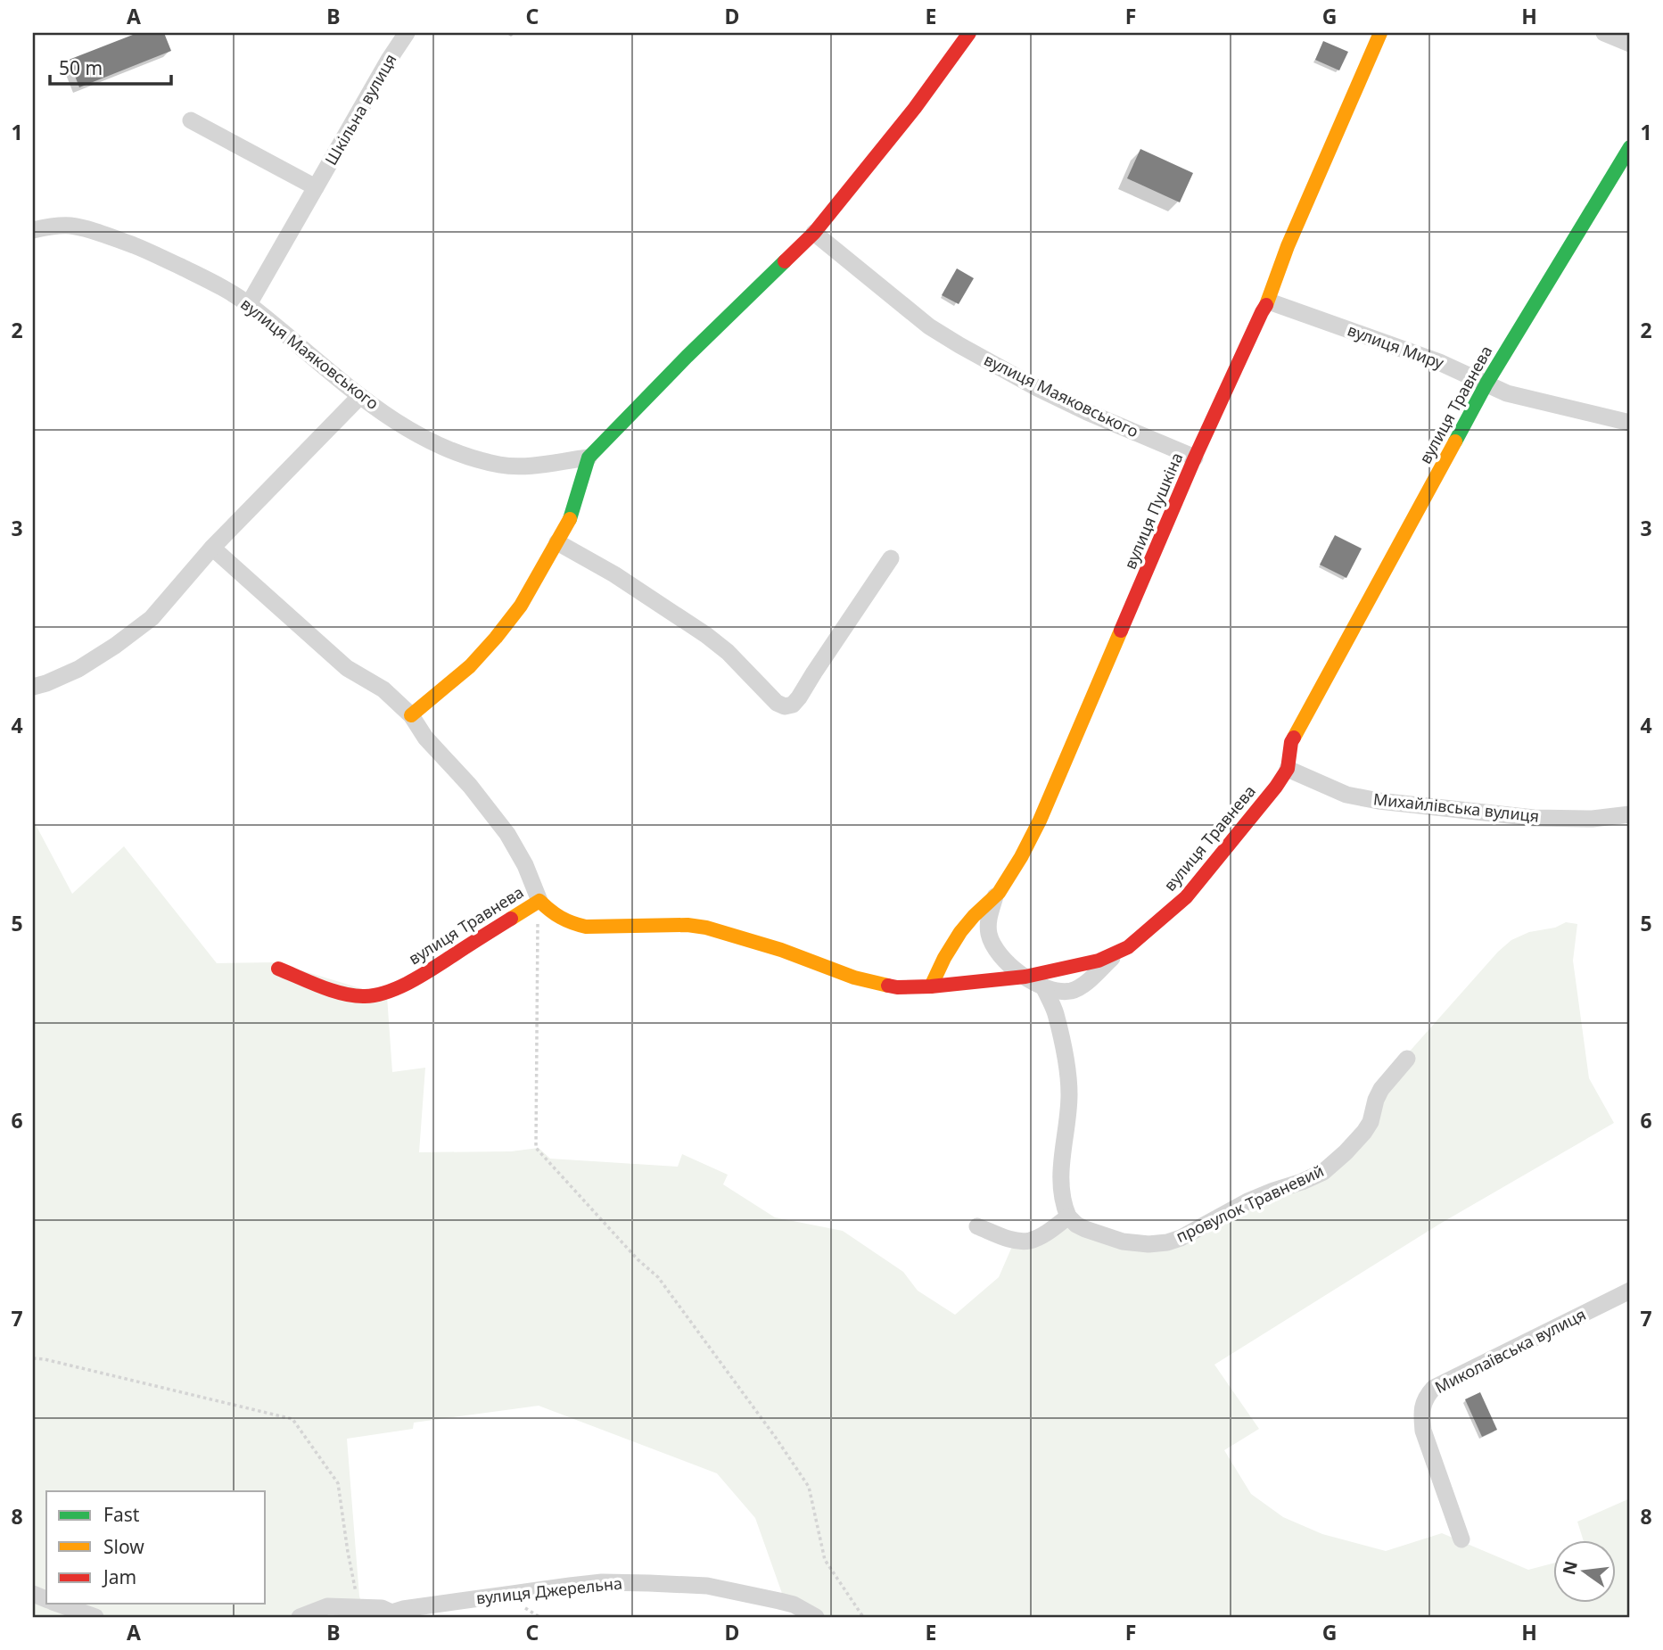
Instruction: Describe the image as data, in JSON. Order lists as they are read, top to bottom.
{
  "streets": {
    "street": [
      "Шкільна вулиця",
      "вулиця Миру",
      "вулиця Маяковського",
      "вулиця Травнева",
      "вулиця Пушкіна",
      "Михайлівська вулиця",
      "провулок Травневий",
      "Миколаївська вулиця",
      "вулиця Джерельна"
    ]
  },
  "crossings": [
    ["Шкільна вулиця", "вулиця Маяковського"],
    ["вулиця Миру", "вулиця Травнева"],
    ["вулиця Миру", "вулиця Пушкіна"],
    ["вулиця Маяковського", "вулиця Пушкіна"],
    ["вулиця Травнева", "вулиця Пушкіна"],
    ["вулиця Травнева", "Михайлівська вулиця"]
  ],
  "legend": ["Fast", "Slow", "Jam"],
  "scale_bar": "50 m",
  "north": "left",
  "grid": {
    "columns": [
      "A",
      "B",
      "C",
      "D",
      "E",
      "F",
      "G",
      "H"
    ],
    "rows": [
      "1",
      "2",
      "3",
      "4",
      "5",
      "6",
      "7",
      "8"
    ]
  }
}
